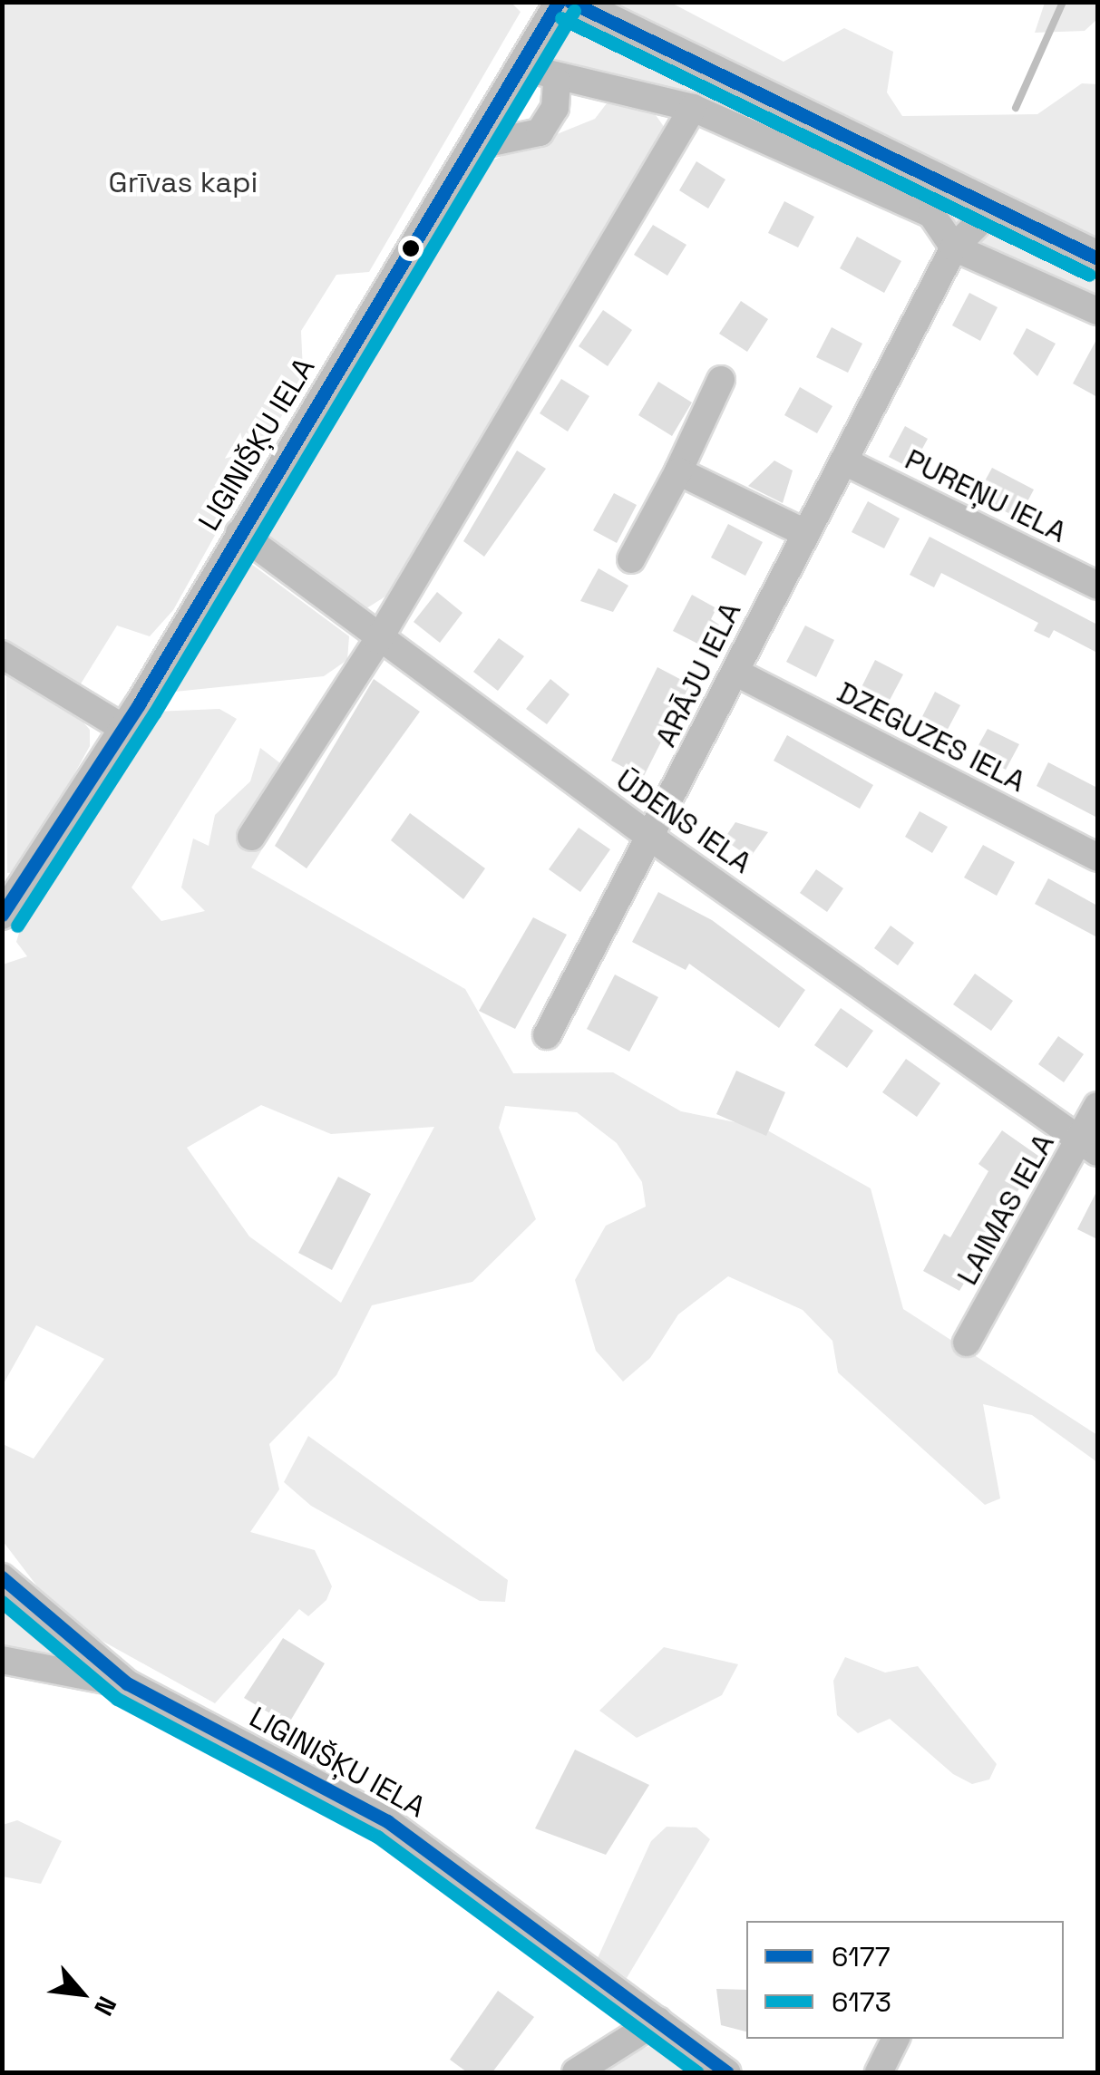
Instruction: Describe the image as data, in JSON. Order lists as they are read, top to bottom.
{
  "streets": {
    "street": [
      "LIGINIŠĶU IELA",
      "PUREŅU IELA",
      "ARĀJU IELA",
      "DZEGUZES IELA",
      "ŪDENS IELA",
      "LAIMAS IELA"
    ]
  },
  "crossings": [
    ["LIGINIŠĶU IELA", "ŪDENS IELA"],
    ["PUREŅU IELA", "ARĀJU IELA"],
    ["ARĀJU IELA", "DZEGUZES IELA"],
    ["ARĀJU IELA", "ŪDENS IELA"],
    ["ŪDENS IELA", "LAIMAS IELA"]
  ],
  "parks": ["Grīvas kapi"],
  "lines": ["transit line 6177", "transit line 6173"],
  "legend": ["6177", "6173"],
  "north": "bottom right"
}
